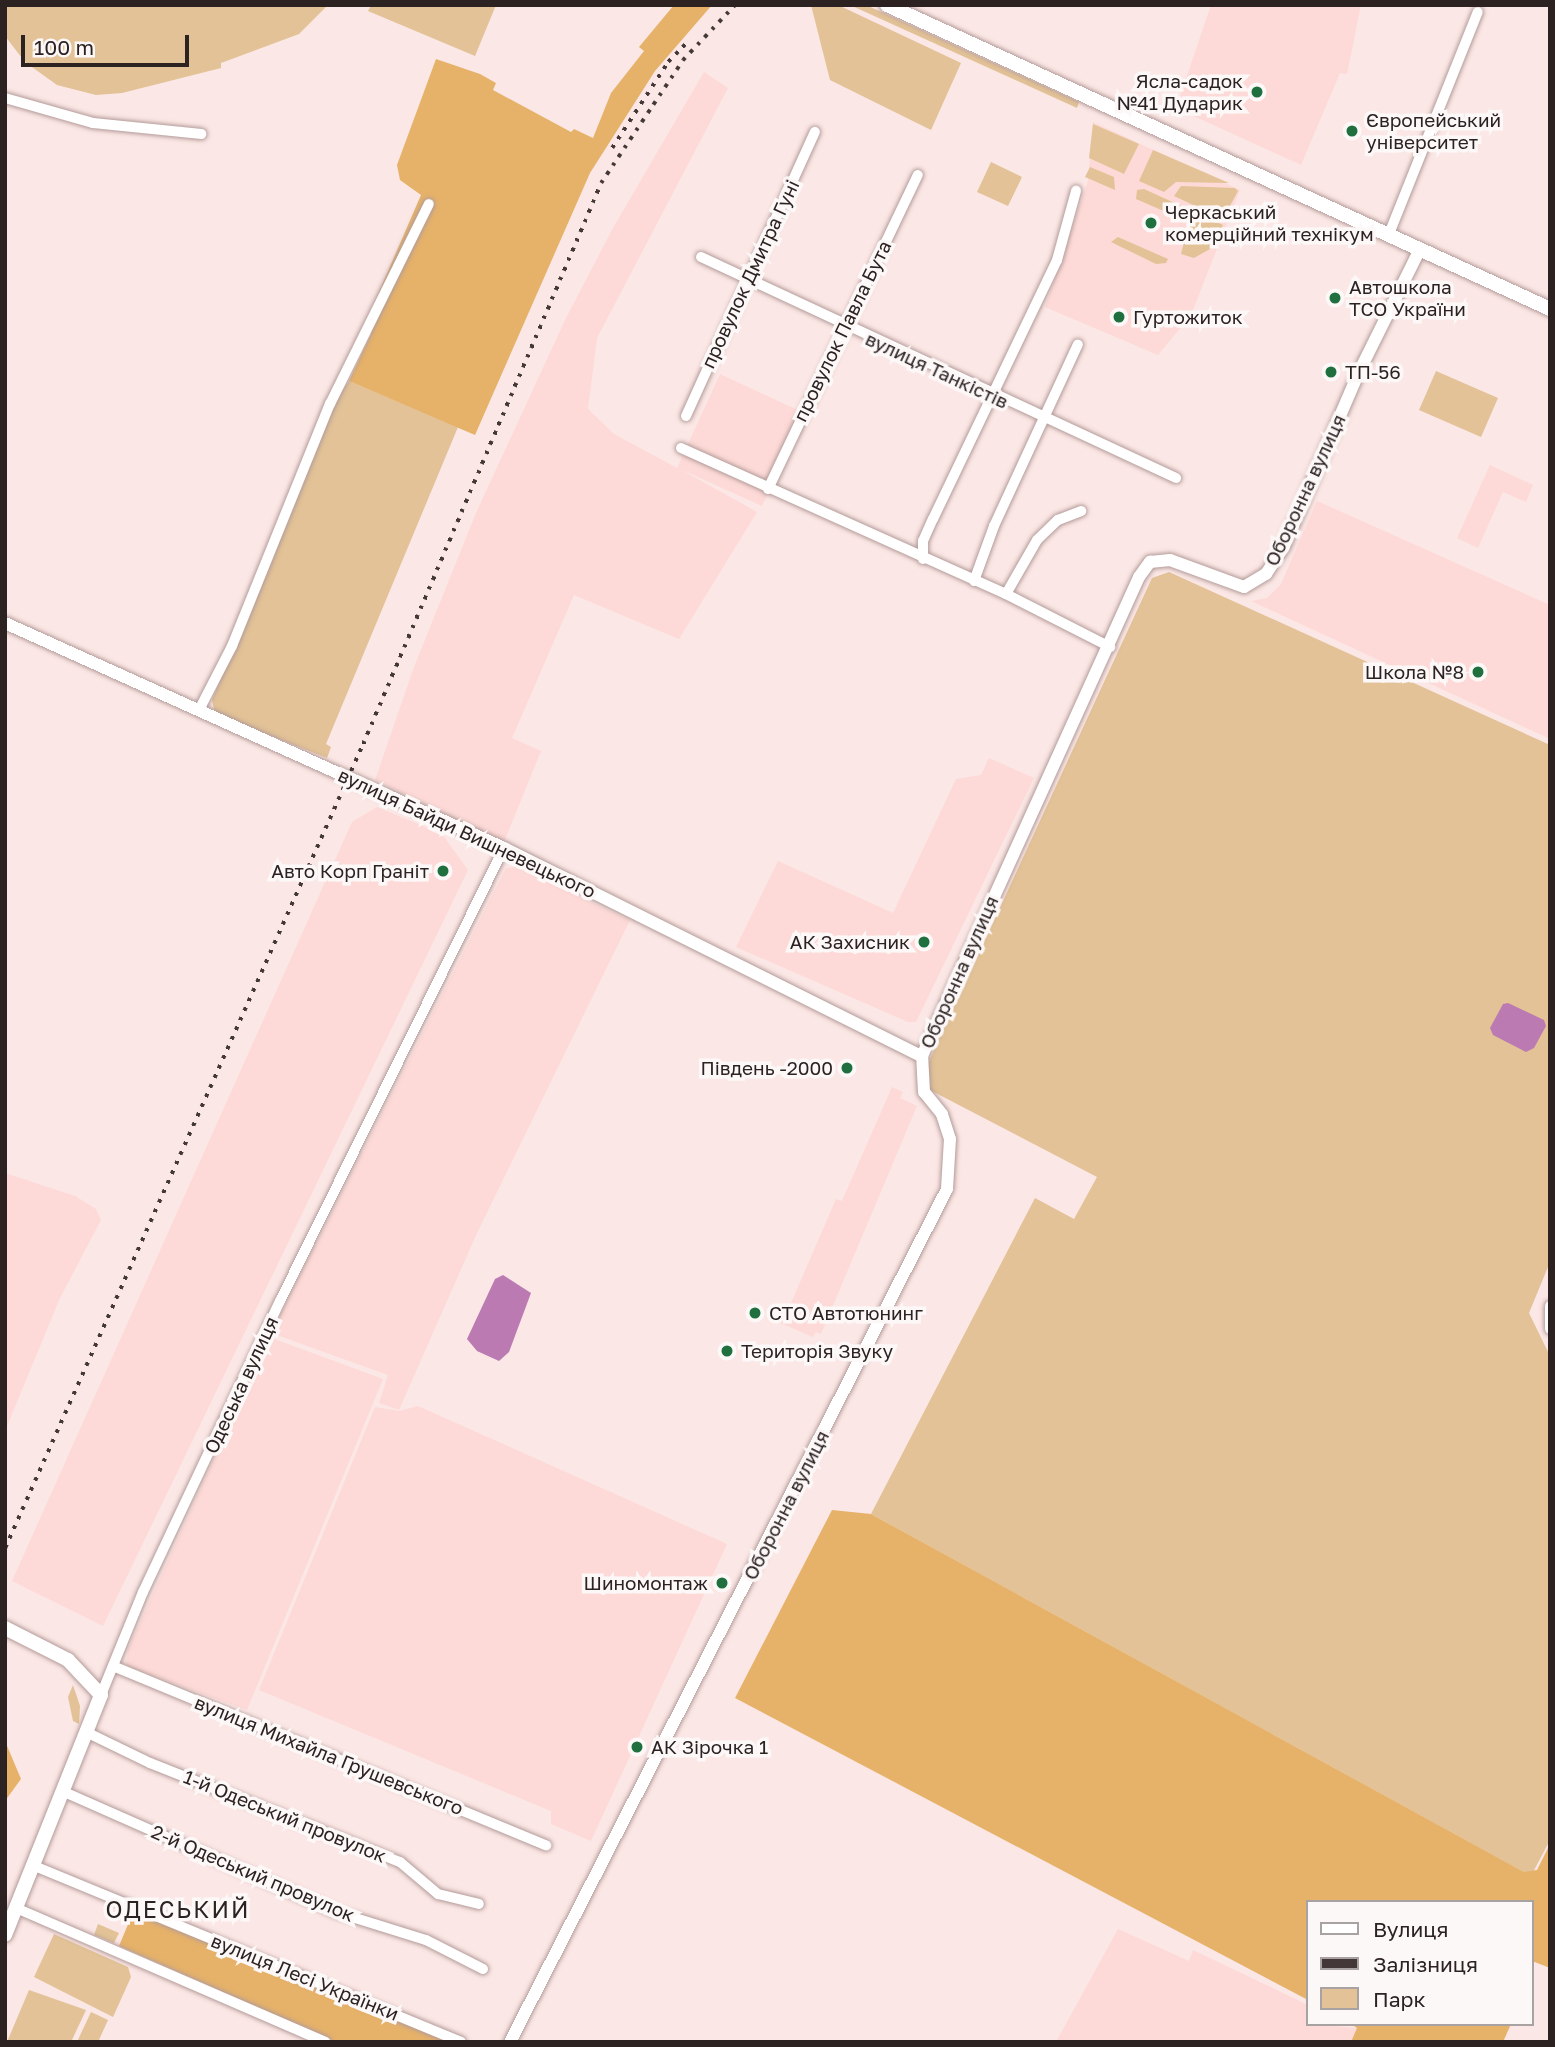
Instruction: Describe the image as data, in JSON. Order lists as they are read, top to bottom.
{
  "streets": {
    "main road": ["Одеська вулиця"],
    "street": [
      "провулок Дмитра Гуні",
      "провулок Павла Бута",
      "вулиця Танкістів",
      "Оборонна вулиця",
      "вулиця Байди Вишневецького",
      "вулиця Михайла Грушевського",
      "1-й Одеський провулок",
      "2-й Одеський провулок",
      "вулиця Лесі Українки"
    ]
  },
  "crossings": [
    ["провулок Дмитра Гуні", "вулиця Танкістів"],
    ["провулок Павла Бута", "вулиця Танкістів"],
    ["Оборонна вулиця", "вулиця Байди Вишневецького"],
    ["вулиця Байди Вишневецького", "Одеська вулиця"],
    ["Одеська вулиця", "вулиця Михайла Грушевського"],
    ["Одеська вулиця", "1-й Одеський провулок"],
    ["Одеська вулиця", "2-й Одеський провулок"],
    ["Одеська вулиця", "вулиця Лесі Українки"]
  ],
  "districts": ["ОДЕСЬКИЙ"],
  "places": [
    "Ясла-садок №41 Дударик",
    "Європейський університет",
    "Черкаський комерційний технікум",
    "Автошкола ТСО України",
    "Гуртожиток",
    "ТП-56",
    "Школа №8",
    "Авто Корп Граніт",
    "АК Захисник",
    "Південь -2000",
    "СТО Автотюнинг",
    "Територія Звуку",
    "Шиномонтаж",
    "АК Зірочка 1"
  ],
  "legend": ["Вулиця", "Залізниця", "Парк"],
  "scale_bar": "100 m"
}
